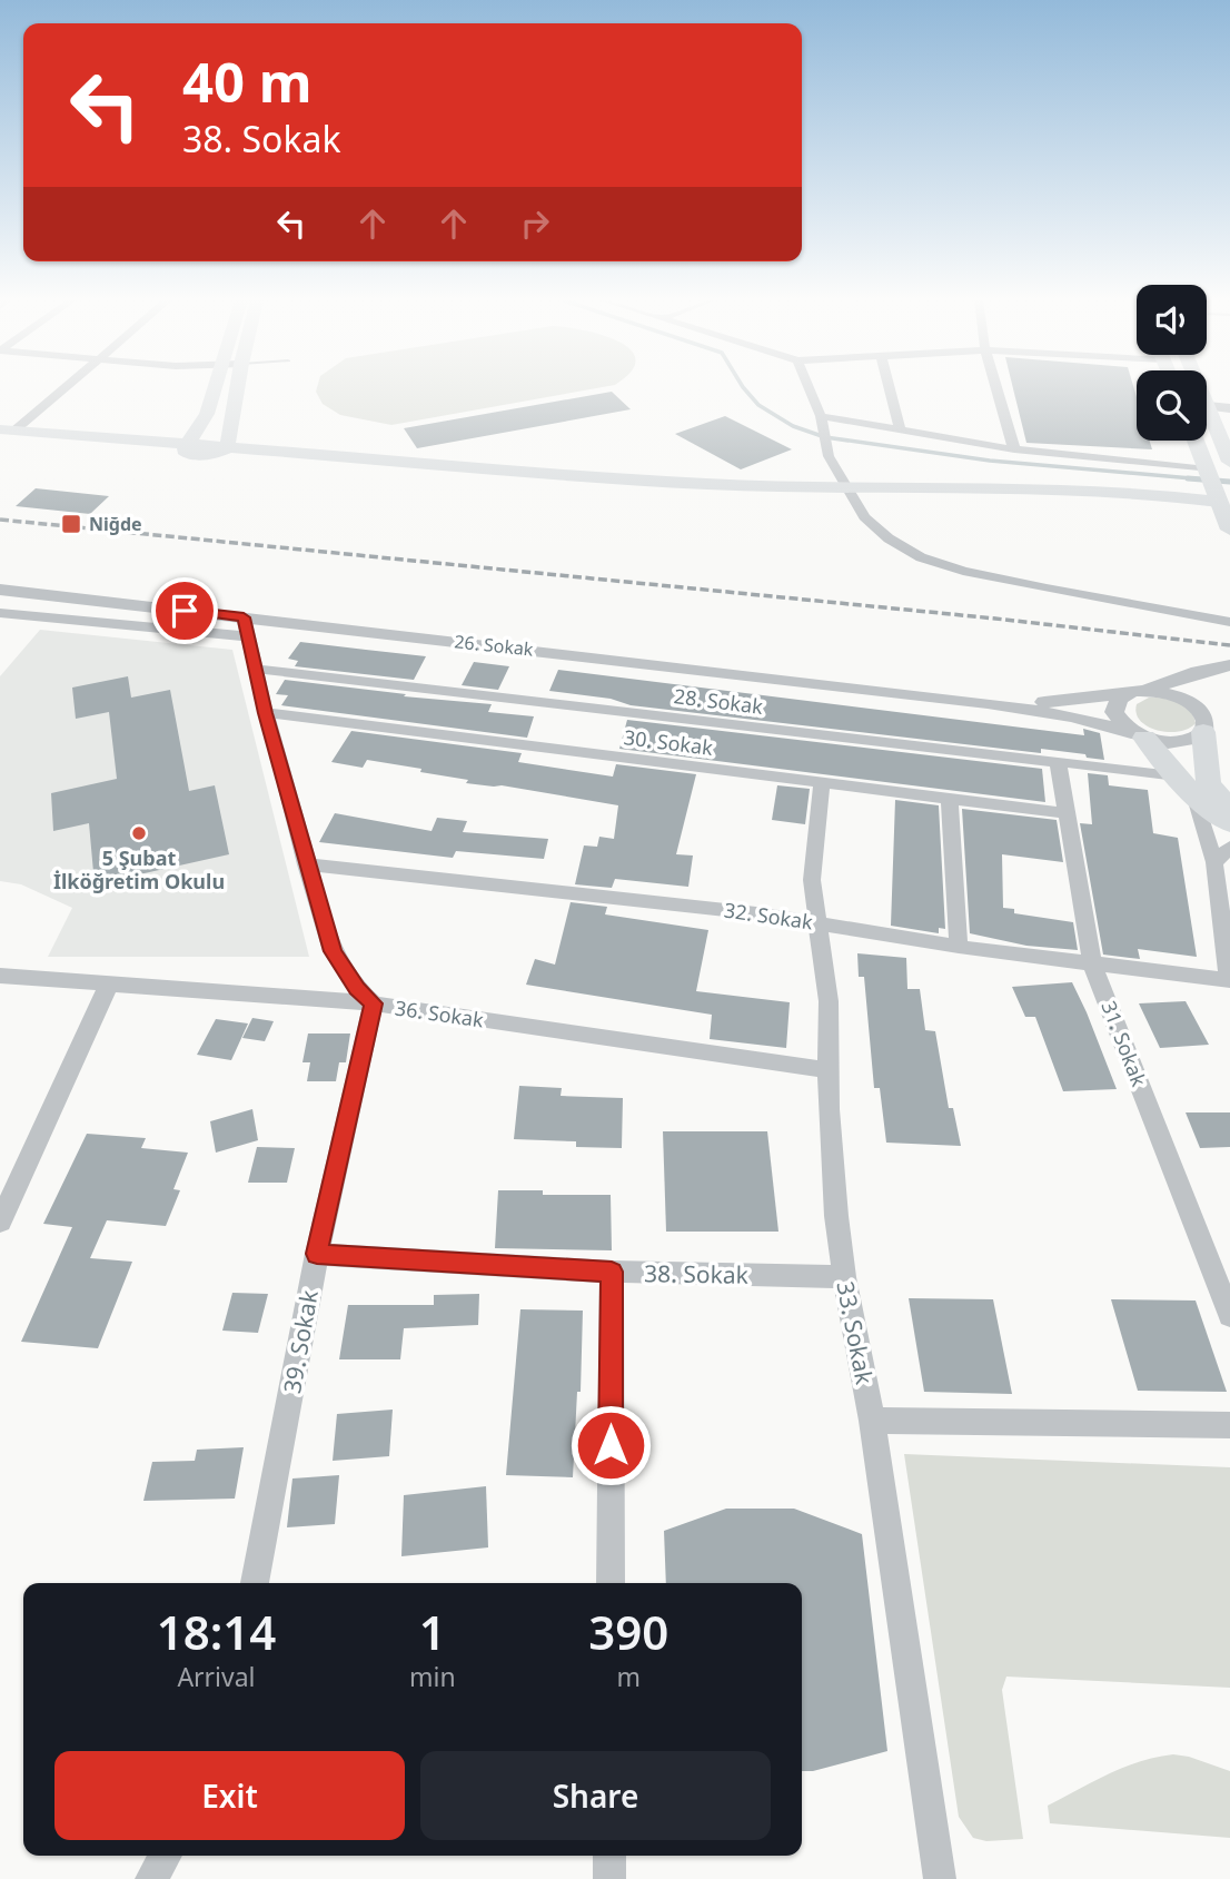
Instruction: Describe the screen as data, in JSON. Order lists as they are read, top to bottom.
{
  "streets": {
    "street": [
      "26. Sokak",
      "28. Sokak",
      "30. Sokak",
      "32. Sokak",
      "36. Sokak",
      "31. Sokak",
      "38. Sokak",
      "33. Sokak",
      "39. Sokak"
    ]
  },
  "crossings": [
    ["28. Sokak", "31. Sokak"],
    ["30. Sokak", "31. Sokak"],
    ["30. Sokak", "33. Sokak"],
    ["32. Sokak", "31. Sokak"],
    ["32. Sokak", "33. Sokak"],
    ["36. Sokak", "33. Sokak"],
    ["36. Sokak", "39. Sokak"],
    ["38. Sokak", "33. Sokak"],
    ["38. Sokak", "39. Sokak"]
  ],
  "places": {
    "transit": ["Niğde"],
    "other": ["5 Şubat İlköğretim Okulu"]
  },
  "page": {
    "turn": ["40 m", "38. Sokak"],
    "eta": [
      "18:14",
      "Arrival",
      "1",
      "min",
      "390",
      "m"
    ],
    "buttons": ["Exit", "Share"]
  }
}
